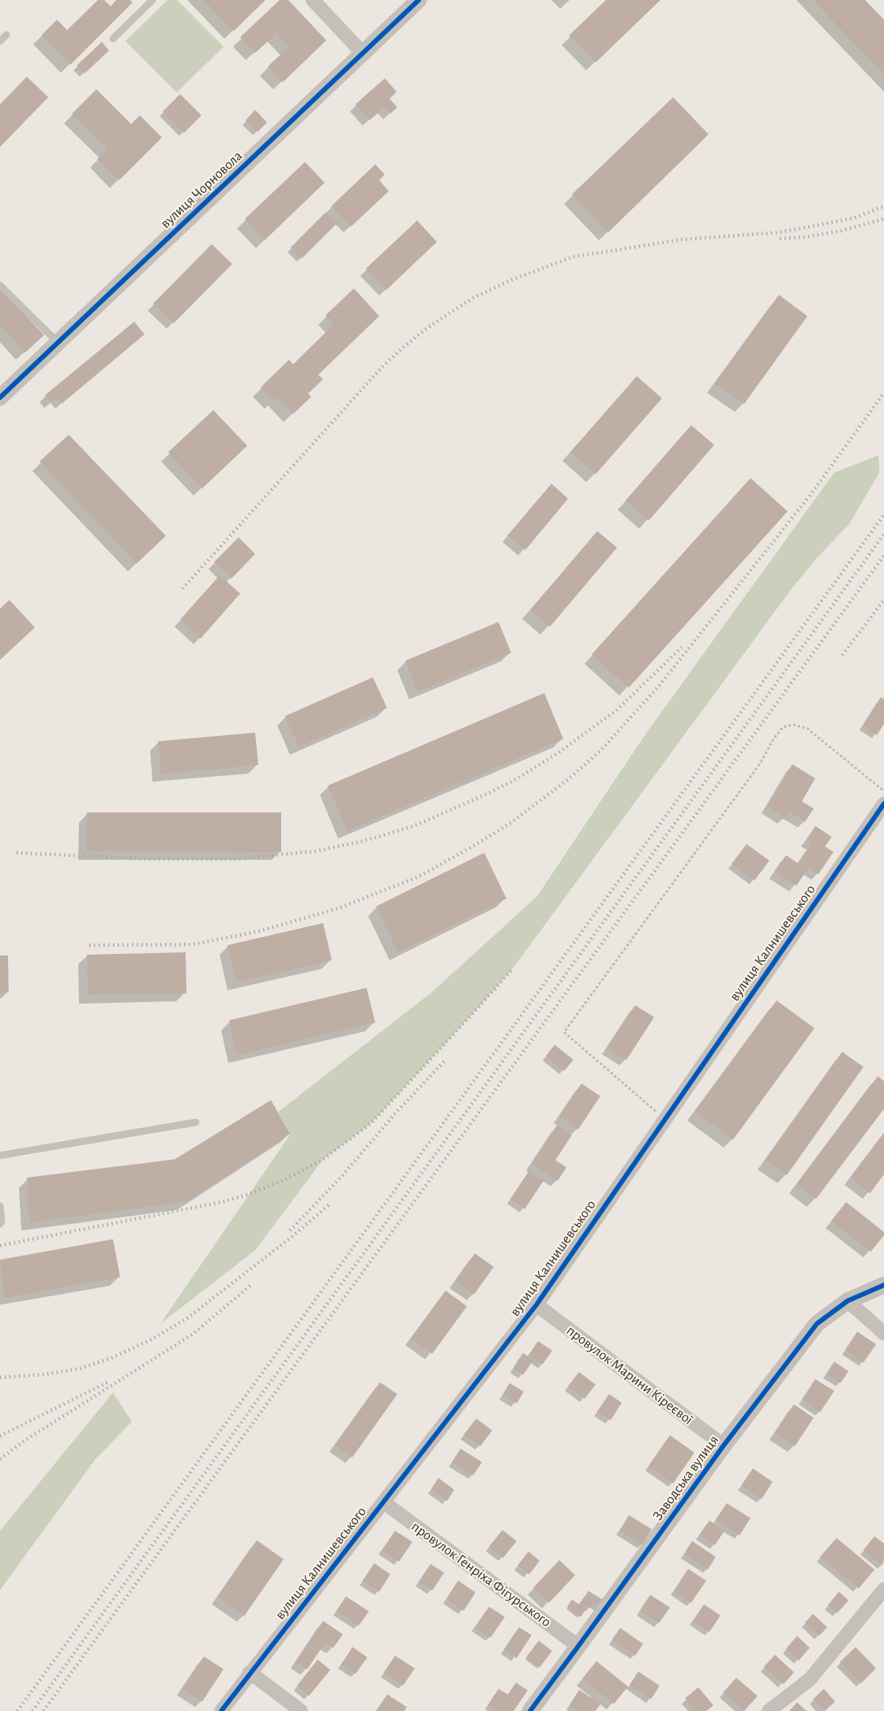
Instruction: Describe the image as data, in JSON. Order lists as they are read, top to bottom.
{
  "streets": {
    "street": [
      "вулиця Чорновола",
      "вулиця Калнишевського",
      "провулок Марини Кіреєвої",
      "Заводська вулиця",
      "провулок Генріха Фігурського"
    ]
  },
  "crossings": [
    ["вулиця Калнишевського", "провулок Марини Кіреєвої"],
    ["вулиця Калнишевського", "провулок Генріха Фігурського"],
    ["провулок Марини Кіреєвої", "Заводська вулиця"],
    ["Заводська вулиця", "провулок Генріха Фігурського"]
  ]
}
